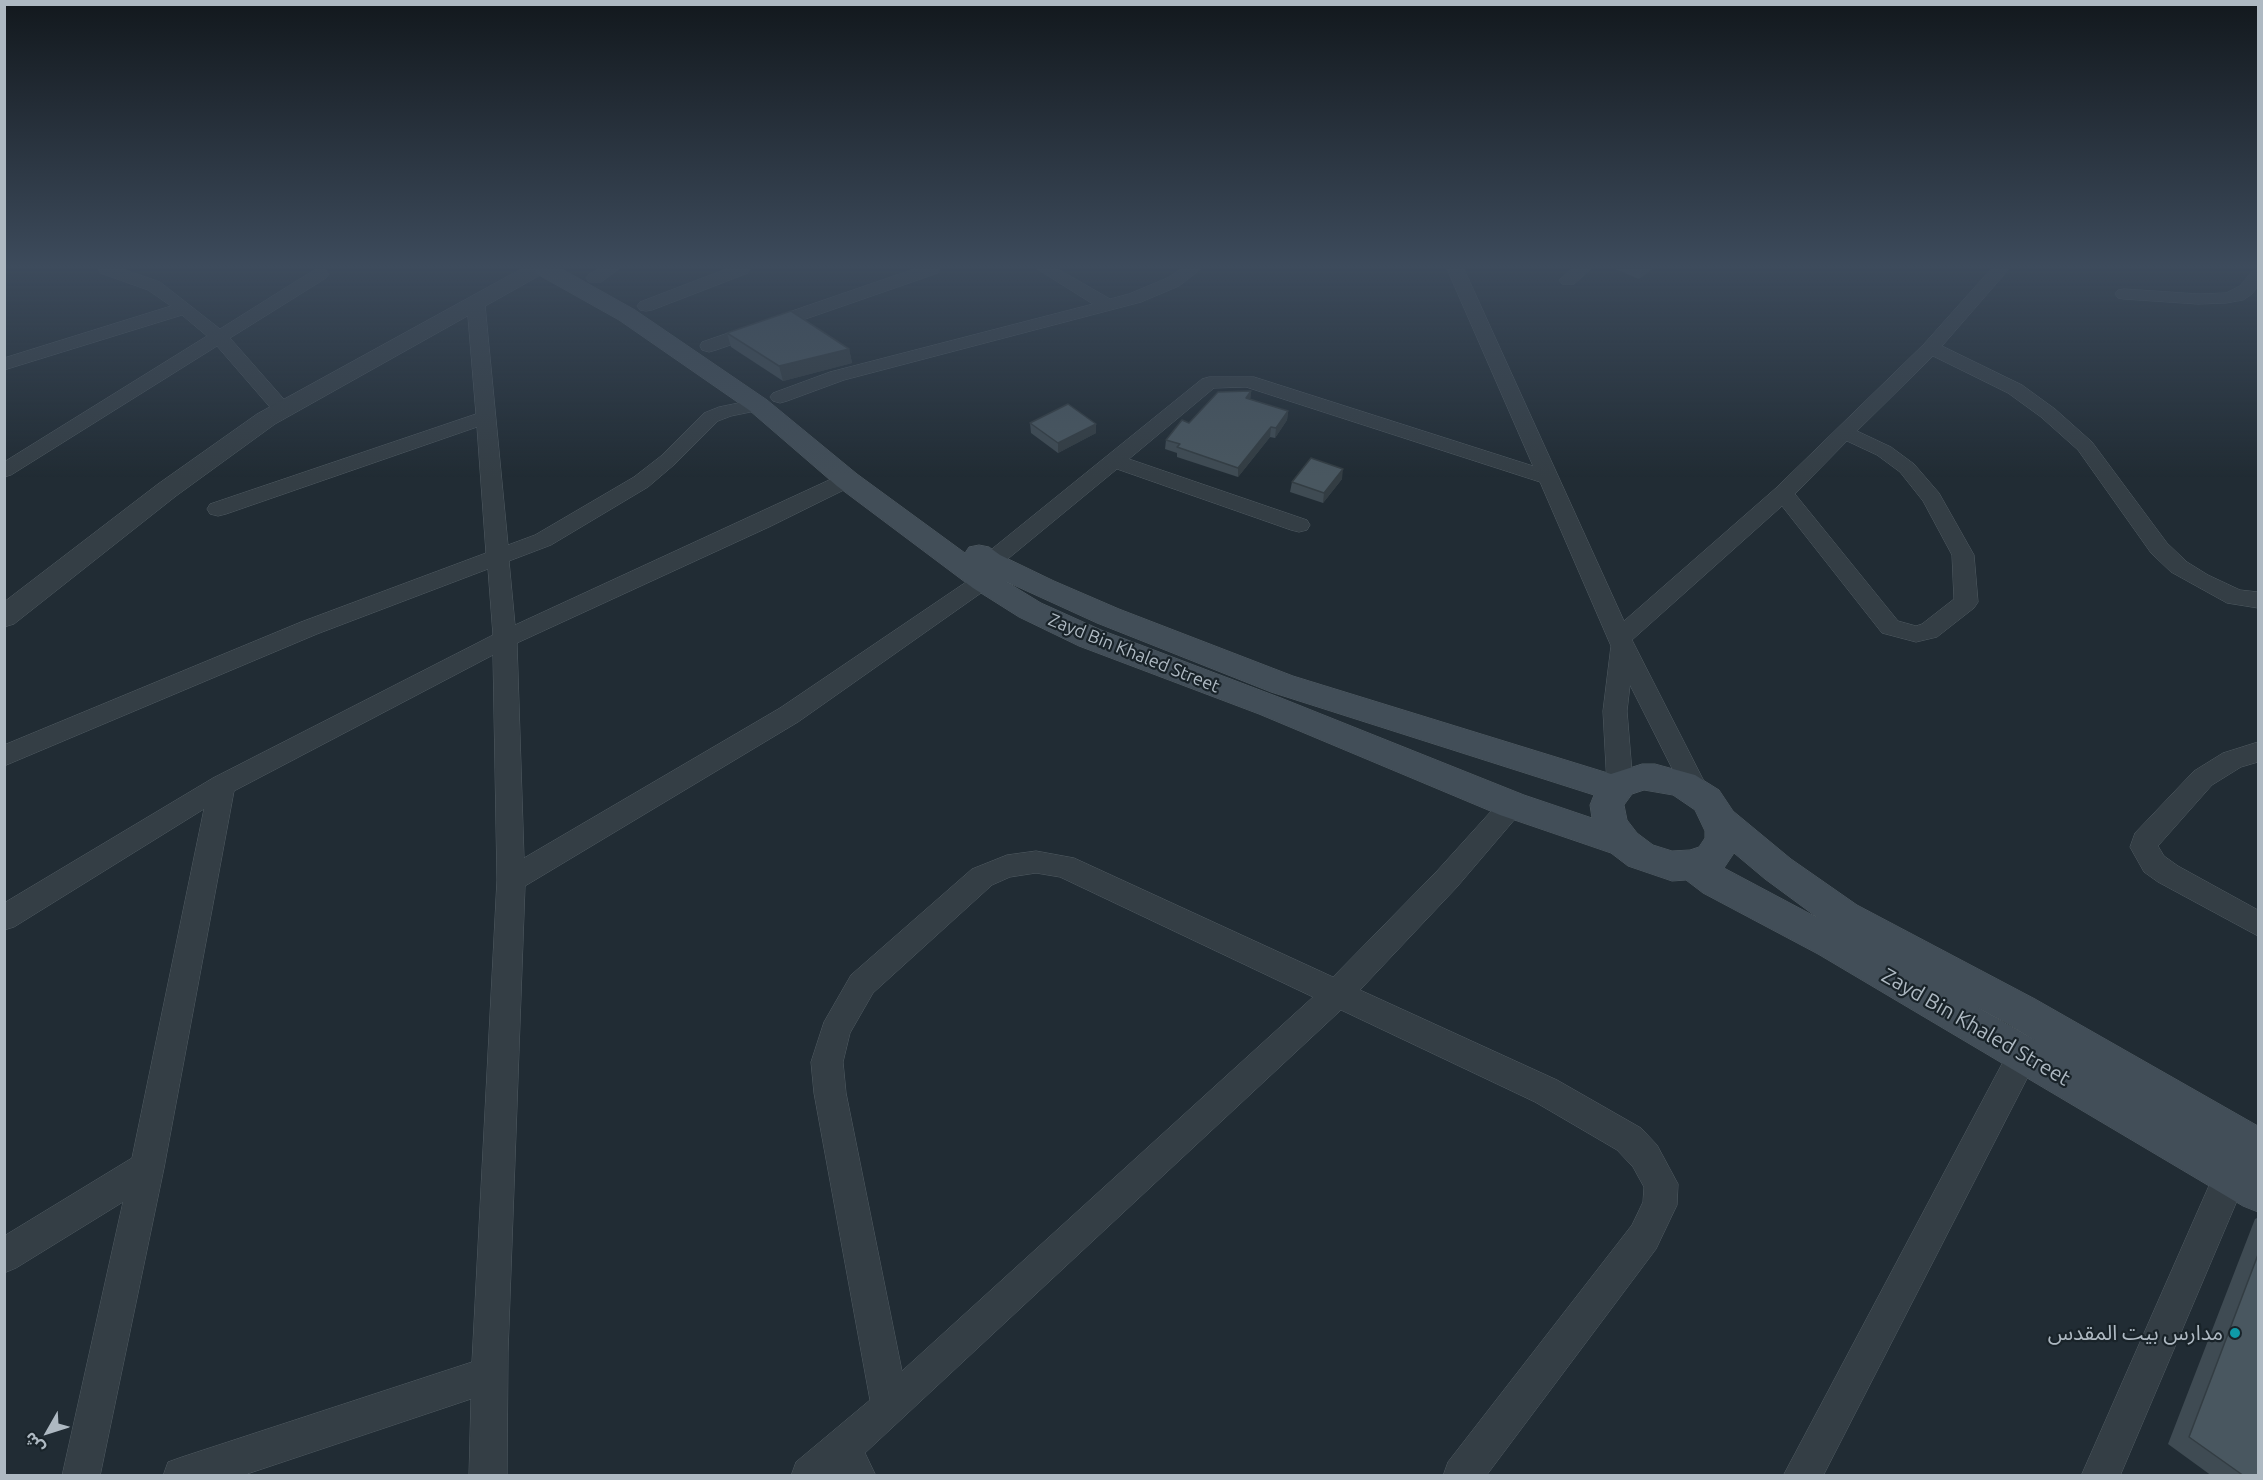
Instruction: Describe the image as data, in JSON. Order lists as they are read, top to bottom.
{
  "streets": {
    "main road": ["Zayd Bin Khaled Street"]
  },
  "places": ["مدارس بيت المقدس"],
  "north": "bottom left"
}
